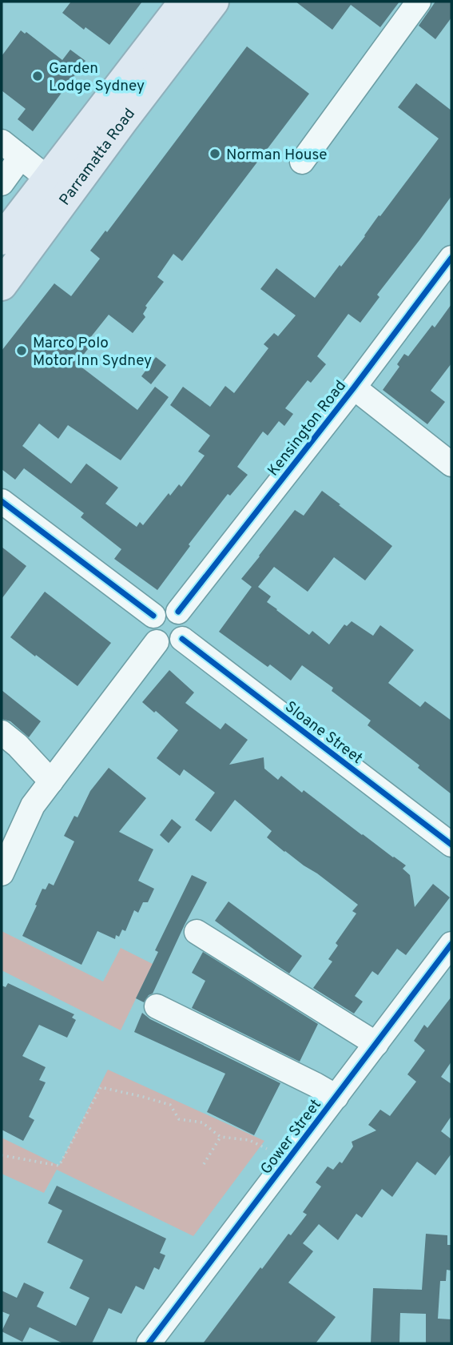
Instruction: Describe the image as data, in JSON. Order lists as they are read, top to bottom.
{
  "streets": {
    "highway": ["Parramatta Road"],
    "street": ["Kensington Road", "Sloane Street", "Gower Street"]
  },
  "crossings": [
    ["Kensington Road", "Sloane Street"]
  ],
  "places": ["Garden Lodge Sydney", "Norman House", "Marco Polo Motor Inn Sydney"]
}
